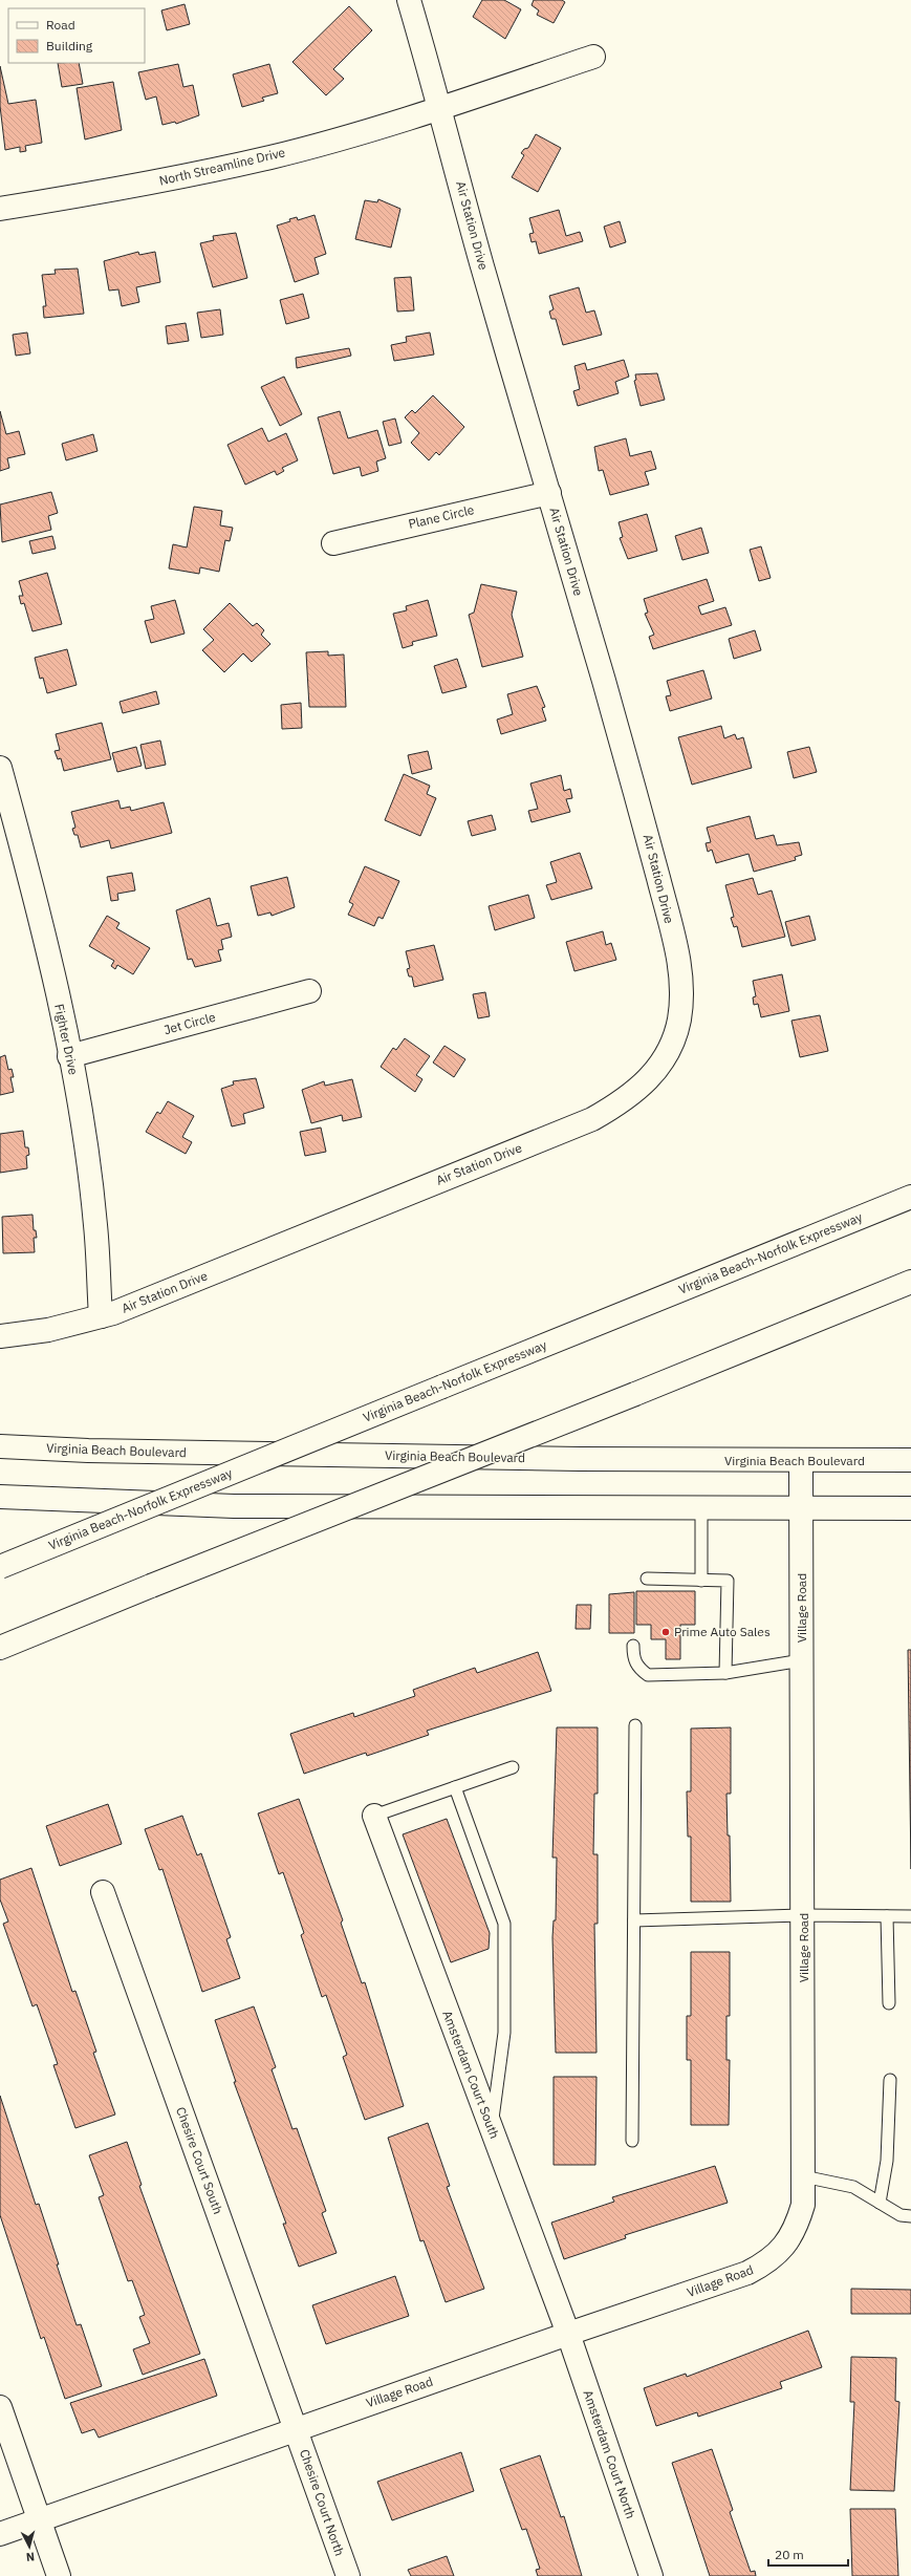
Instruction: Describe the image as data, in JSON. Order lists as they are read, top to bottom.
{
  "streets": {
    "main road": [
      "North Streamline Drive",
      "Air Station Drive",
      "Plane Circle",
      "Jet Circle",
      "Fighter Drive",
      "Virginia Beach-Norfolk Expressway",
      "Virginia Beach Boulevard",
      "Village Road",
      "Amsterdam Court South",
      "Chesire Court South",
      "Amsterdam Court North",
      "Chesire Court North"
    ]
  },
  "crossings": [
    ["North Streamline Drive", "Air Station Drive"],
    ["Air Station Drive", "Plane Circle"],
    ["Air Station Drive", "Fighter Drive"],
    ["Jet Circle", "Fighter Drive"],
    ["Virginia Beach Boulevard", "Village Road"],
    ["Village Road", "Amsterdam Court South"],
    ["Village Road", "Chesire Court South"],
    ["Village Road", "Amsterdam Court North"],
    ["Village Road", "Chesire Court North"],
    ["Amsterdam Court South", "Amsterdam Court North"],
    ["Chesire Court South", "Chesire Court North"]
  ],
  "places": ["Prime Auto Sales"],
  "legend": ["Road", "Building"],
  "scale_bar": "20 m",
  "north": "bottom"
}
